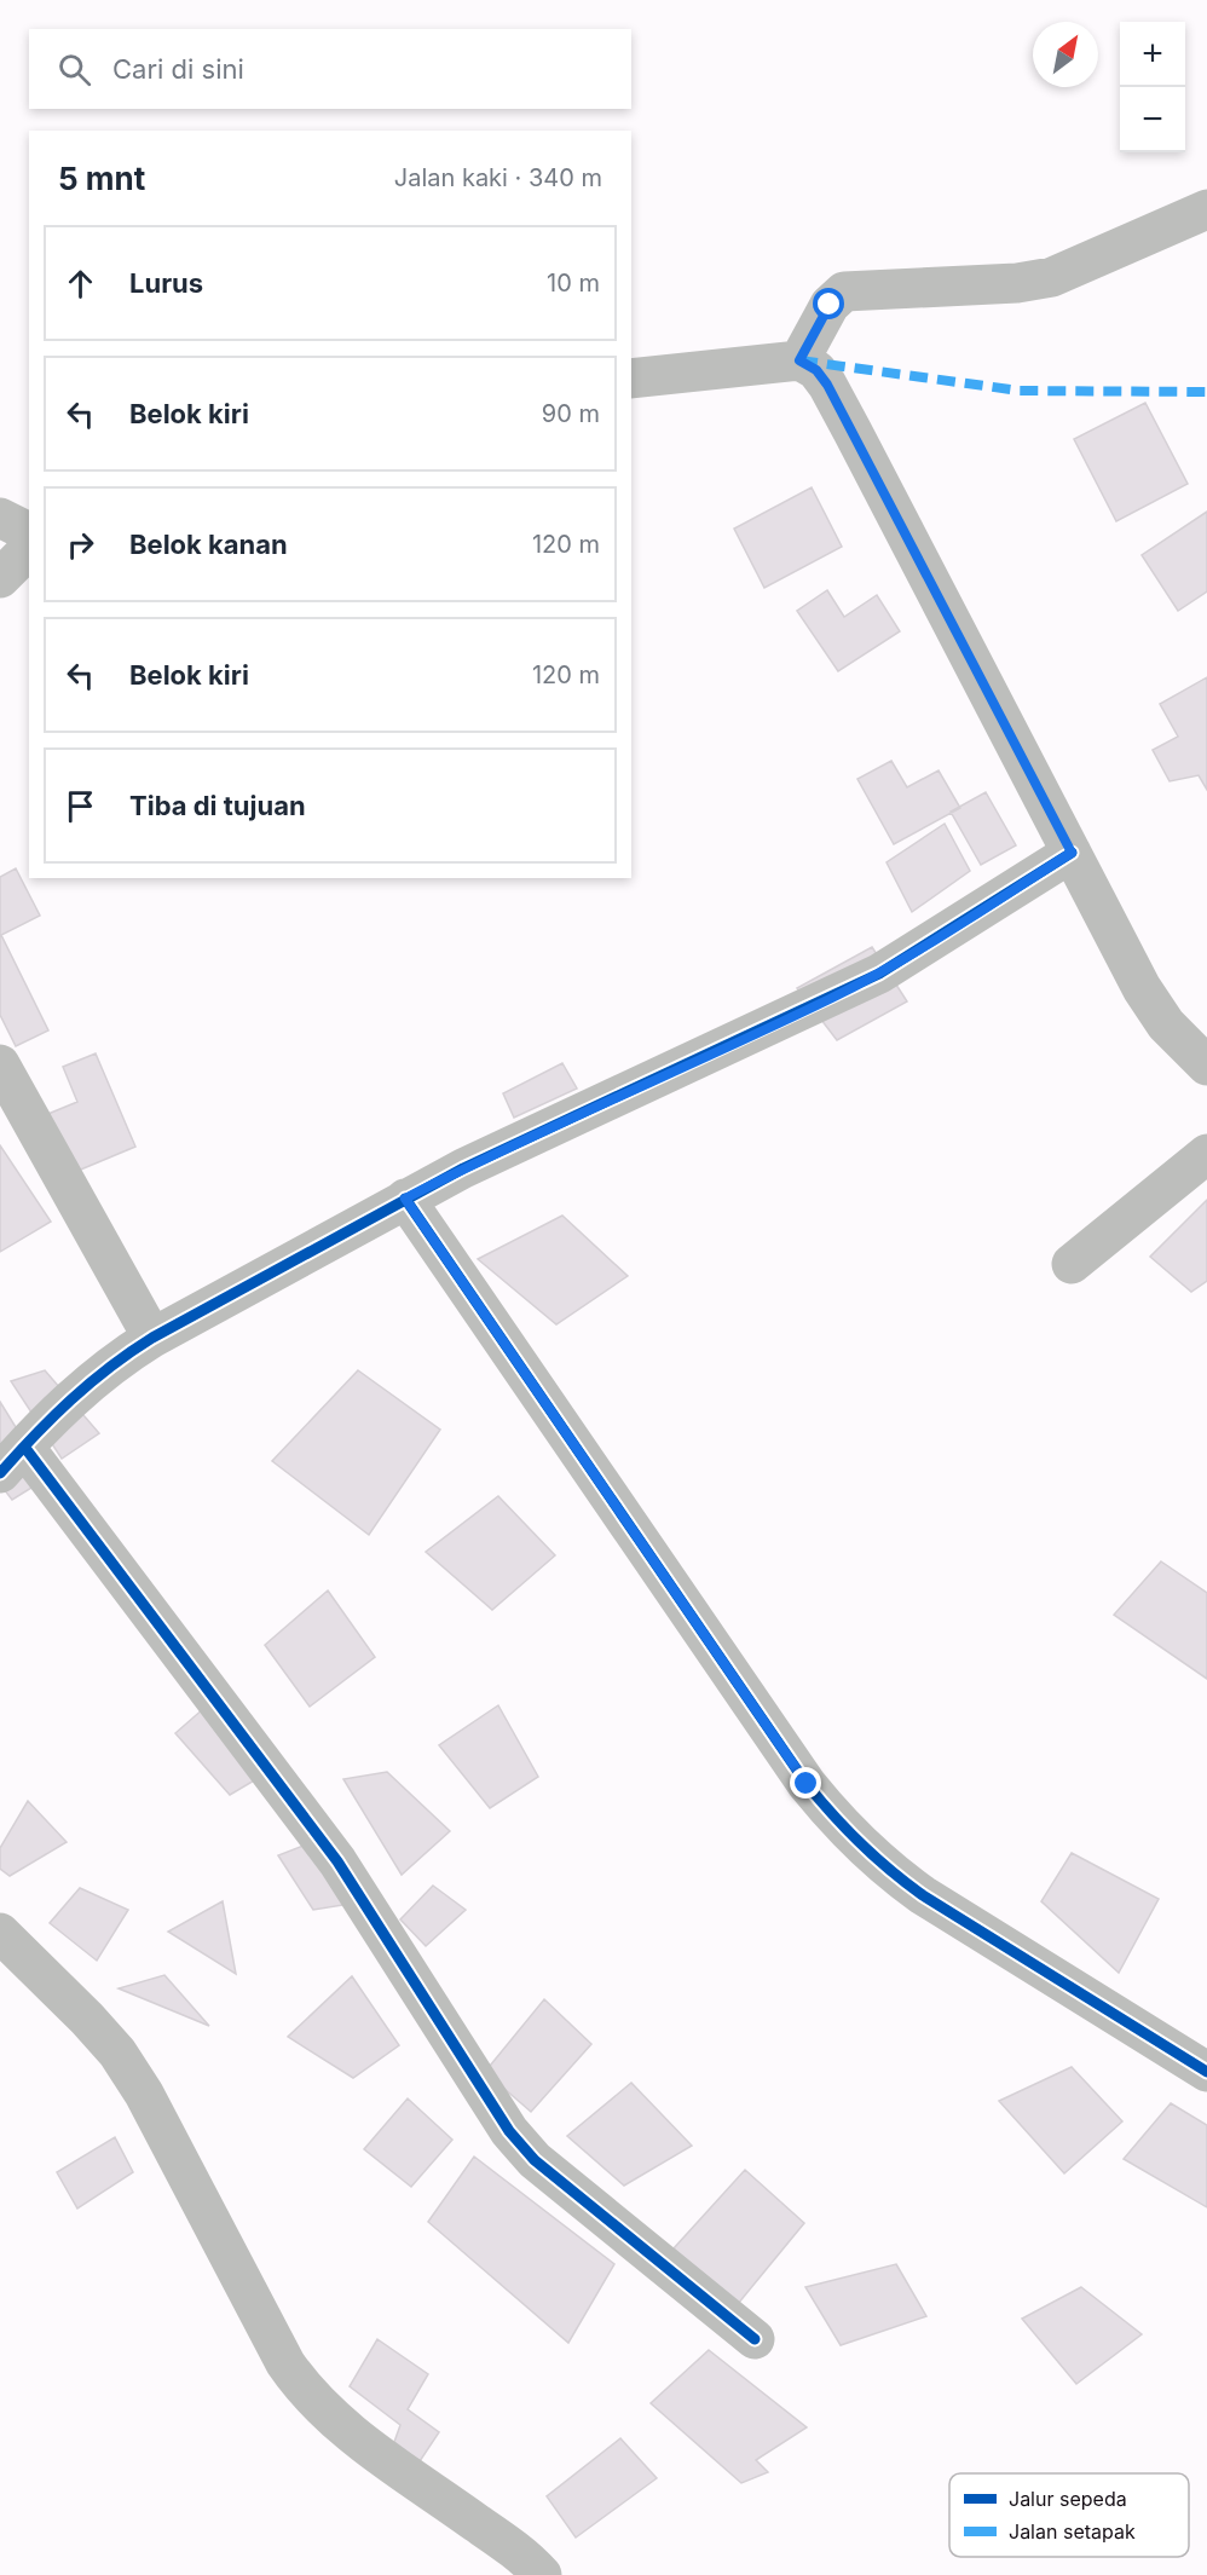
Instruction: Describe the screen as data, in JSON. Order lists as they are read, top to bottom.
{
  "legend": ["Jalur sepeda", "Jalan setapak"],
  "north": "top right",
  "page": {
    "map_buttons": ["+", "−"],
    "search": "Cari di sini",
    "heading": ["5 mnt", "Jalan kaki · 340 m"],
    "list": [
      ["Lurus", "10 m"],
      ["Belok kiri", "90 m"],
      ["Belok kanan", "120 m"],
      ["Belok kiri", "120 m"],
      "Tiba di tujuan"
    ]
  }
}
